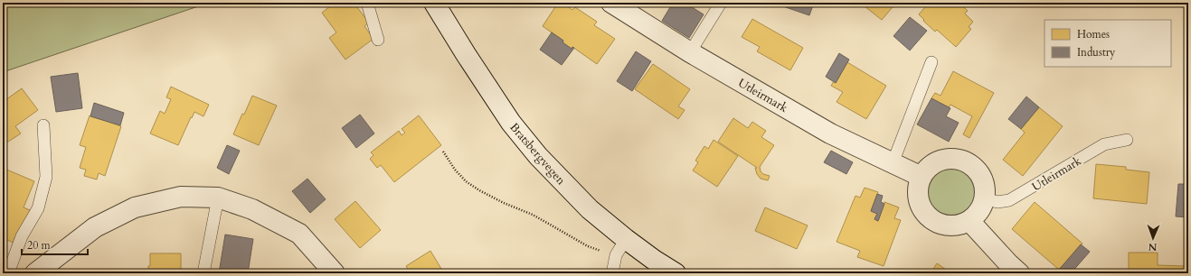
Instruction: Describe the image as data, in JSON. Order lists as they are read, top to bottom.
{
  "streets": {
    "street": ["Utleirmark", "Bratsbergvegen"]
  },
  "legend": ["Homes", "Industry"],
  "scale_bar": "20 m",
  "north": "bottom"
}
